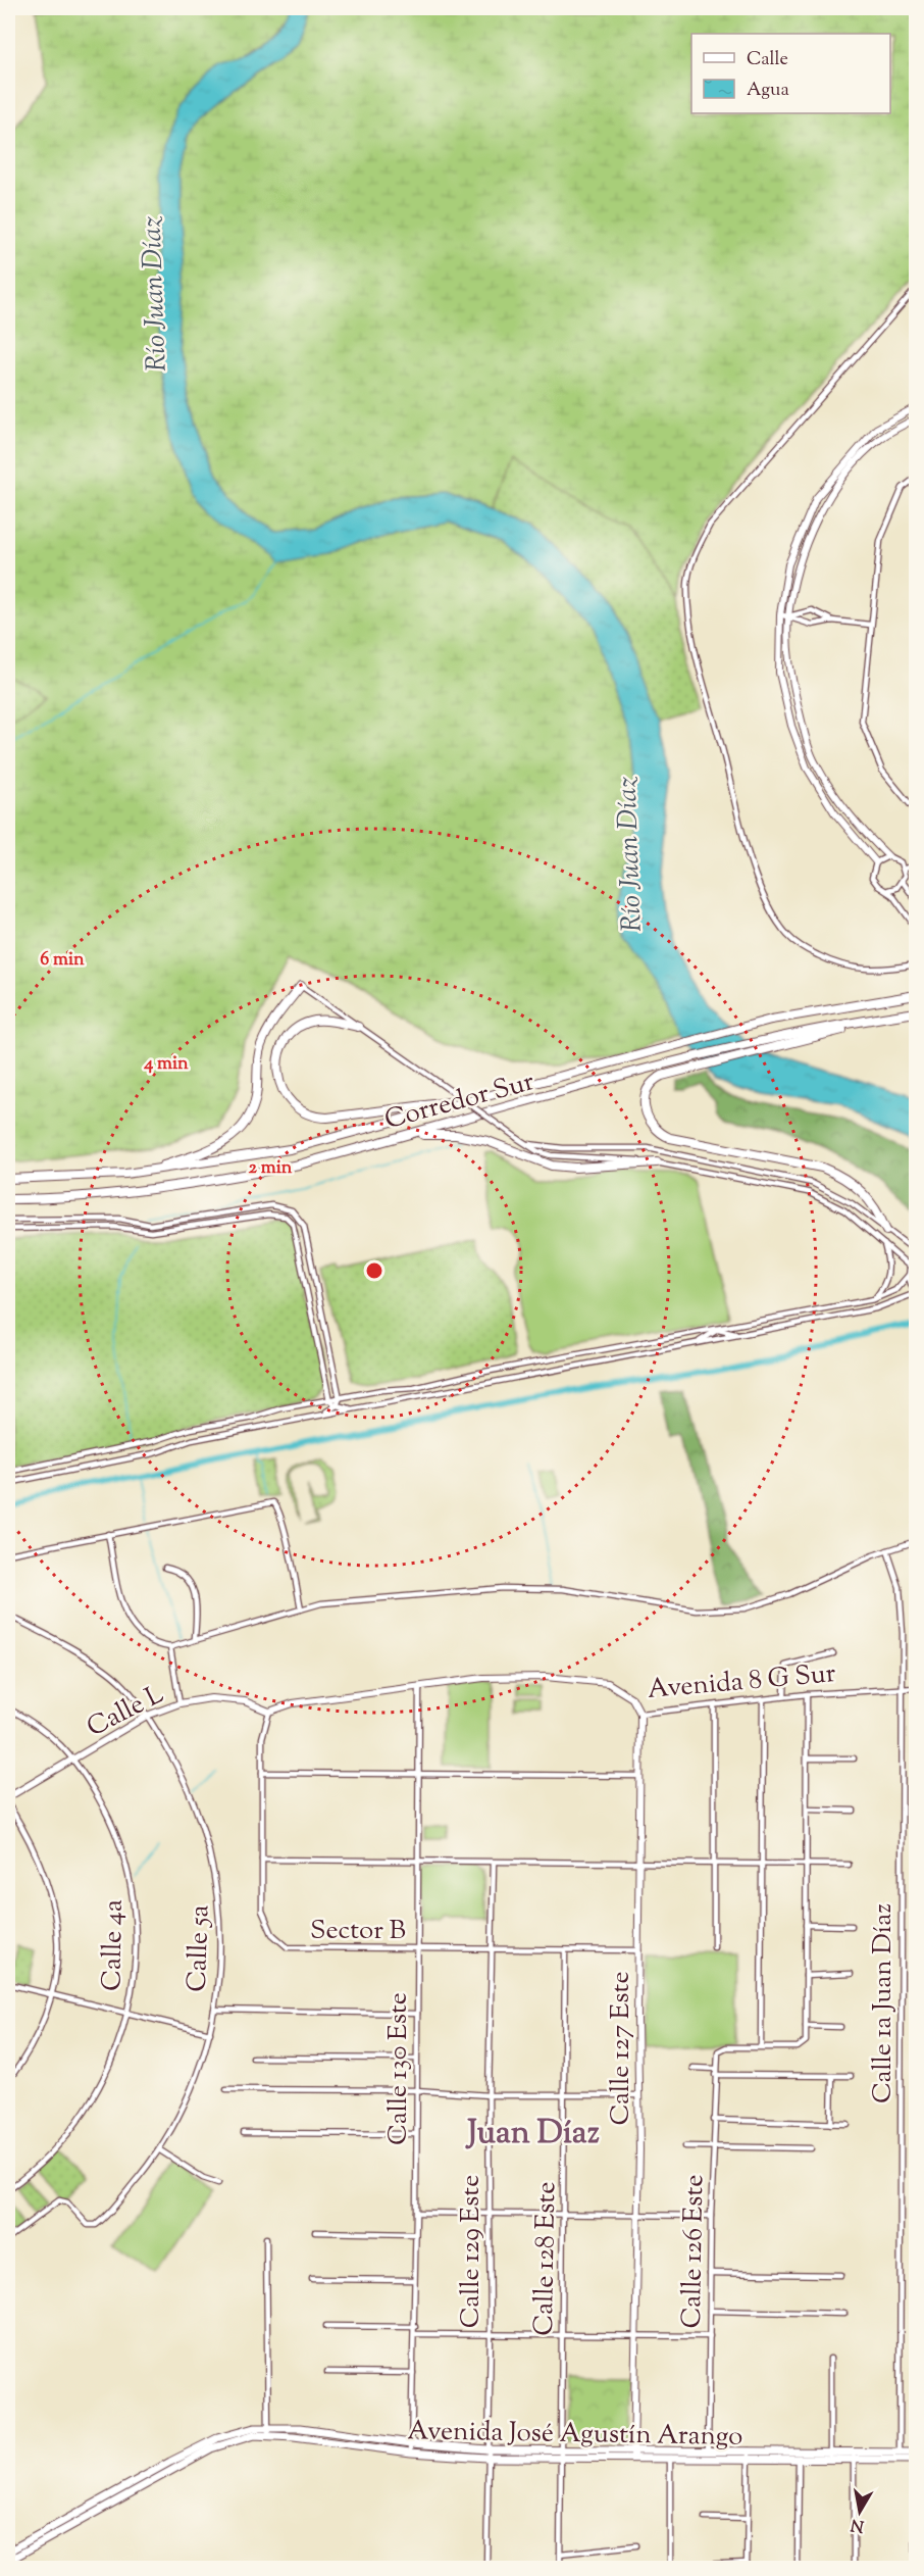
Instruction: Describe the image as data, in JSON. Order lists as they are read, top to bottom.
{
  "streets": {
    "highway": ["Corredor Sur"],
    "main road": ["Avenida José Agustín Arango"],
    "street": [
      "Avenida 8 G Sur",
      "Calle L",
      "Sector B",
      "Calle 4a",
      "Calle 5a",
      "Calle 1a Juan Díaz",
      "Calle 127 Este",
      "Calle 130 Este",
      "Calle 129 Este",
      "Calle 126 Este",
      "Calle 128 Este"
    ]
  },
  "crossings": [
    ["Avenida 8 G Sur", "Calle L"],
    ["Avenida 8 G Sur", "Sector B"],
    ["Avenida 8 G Sur", "Calle 1a Juan Díaz"],
    ["Avenida 8 G Sur", "Calle 127 Este"],
    ["Avenida 8 G Sur", "Calle 130 Este"],
    ["Calle L", "Sector B"],
    ["Calle L", "Calle 4a"],
    ["Calle L", "Calle 5a"],
    ["Sector B", "Calle 127 Este"],
    ["Sector B", "Calle 130 Este"],
    ["Sector B", "Calle 129 Este"],
    ["Sector B", "Calle 128 Este"],
    ["Calle 1a Juan Díaz", "Avenida José Agustín Arango"],
    ["Calle 127 Este", "Avenida José Agustín Arango"],
    ["Calle 130 Este", "Avenida José Agustín Arango"],
    ["Calle 129 Este", "Avenida José Agustín Arango"],
    ["Calle 126 Este", "Avenida José Agustín Arango"],
    ["Calle 128 Este", "Avenida José Agustín Arango"]
  ],
  "districts": ["Juan Díaz"],
  "water": ["Río Juan Díaz"],
  "legend": ["Calle", "Agua"],
  "north": "bottom",
  "rings": ["6 min", "4 min", "2 min"]
}
